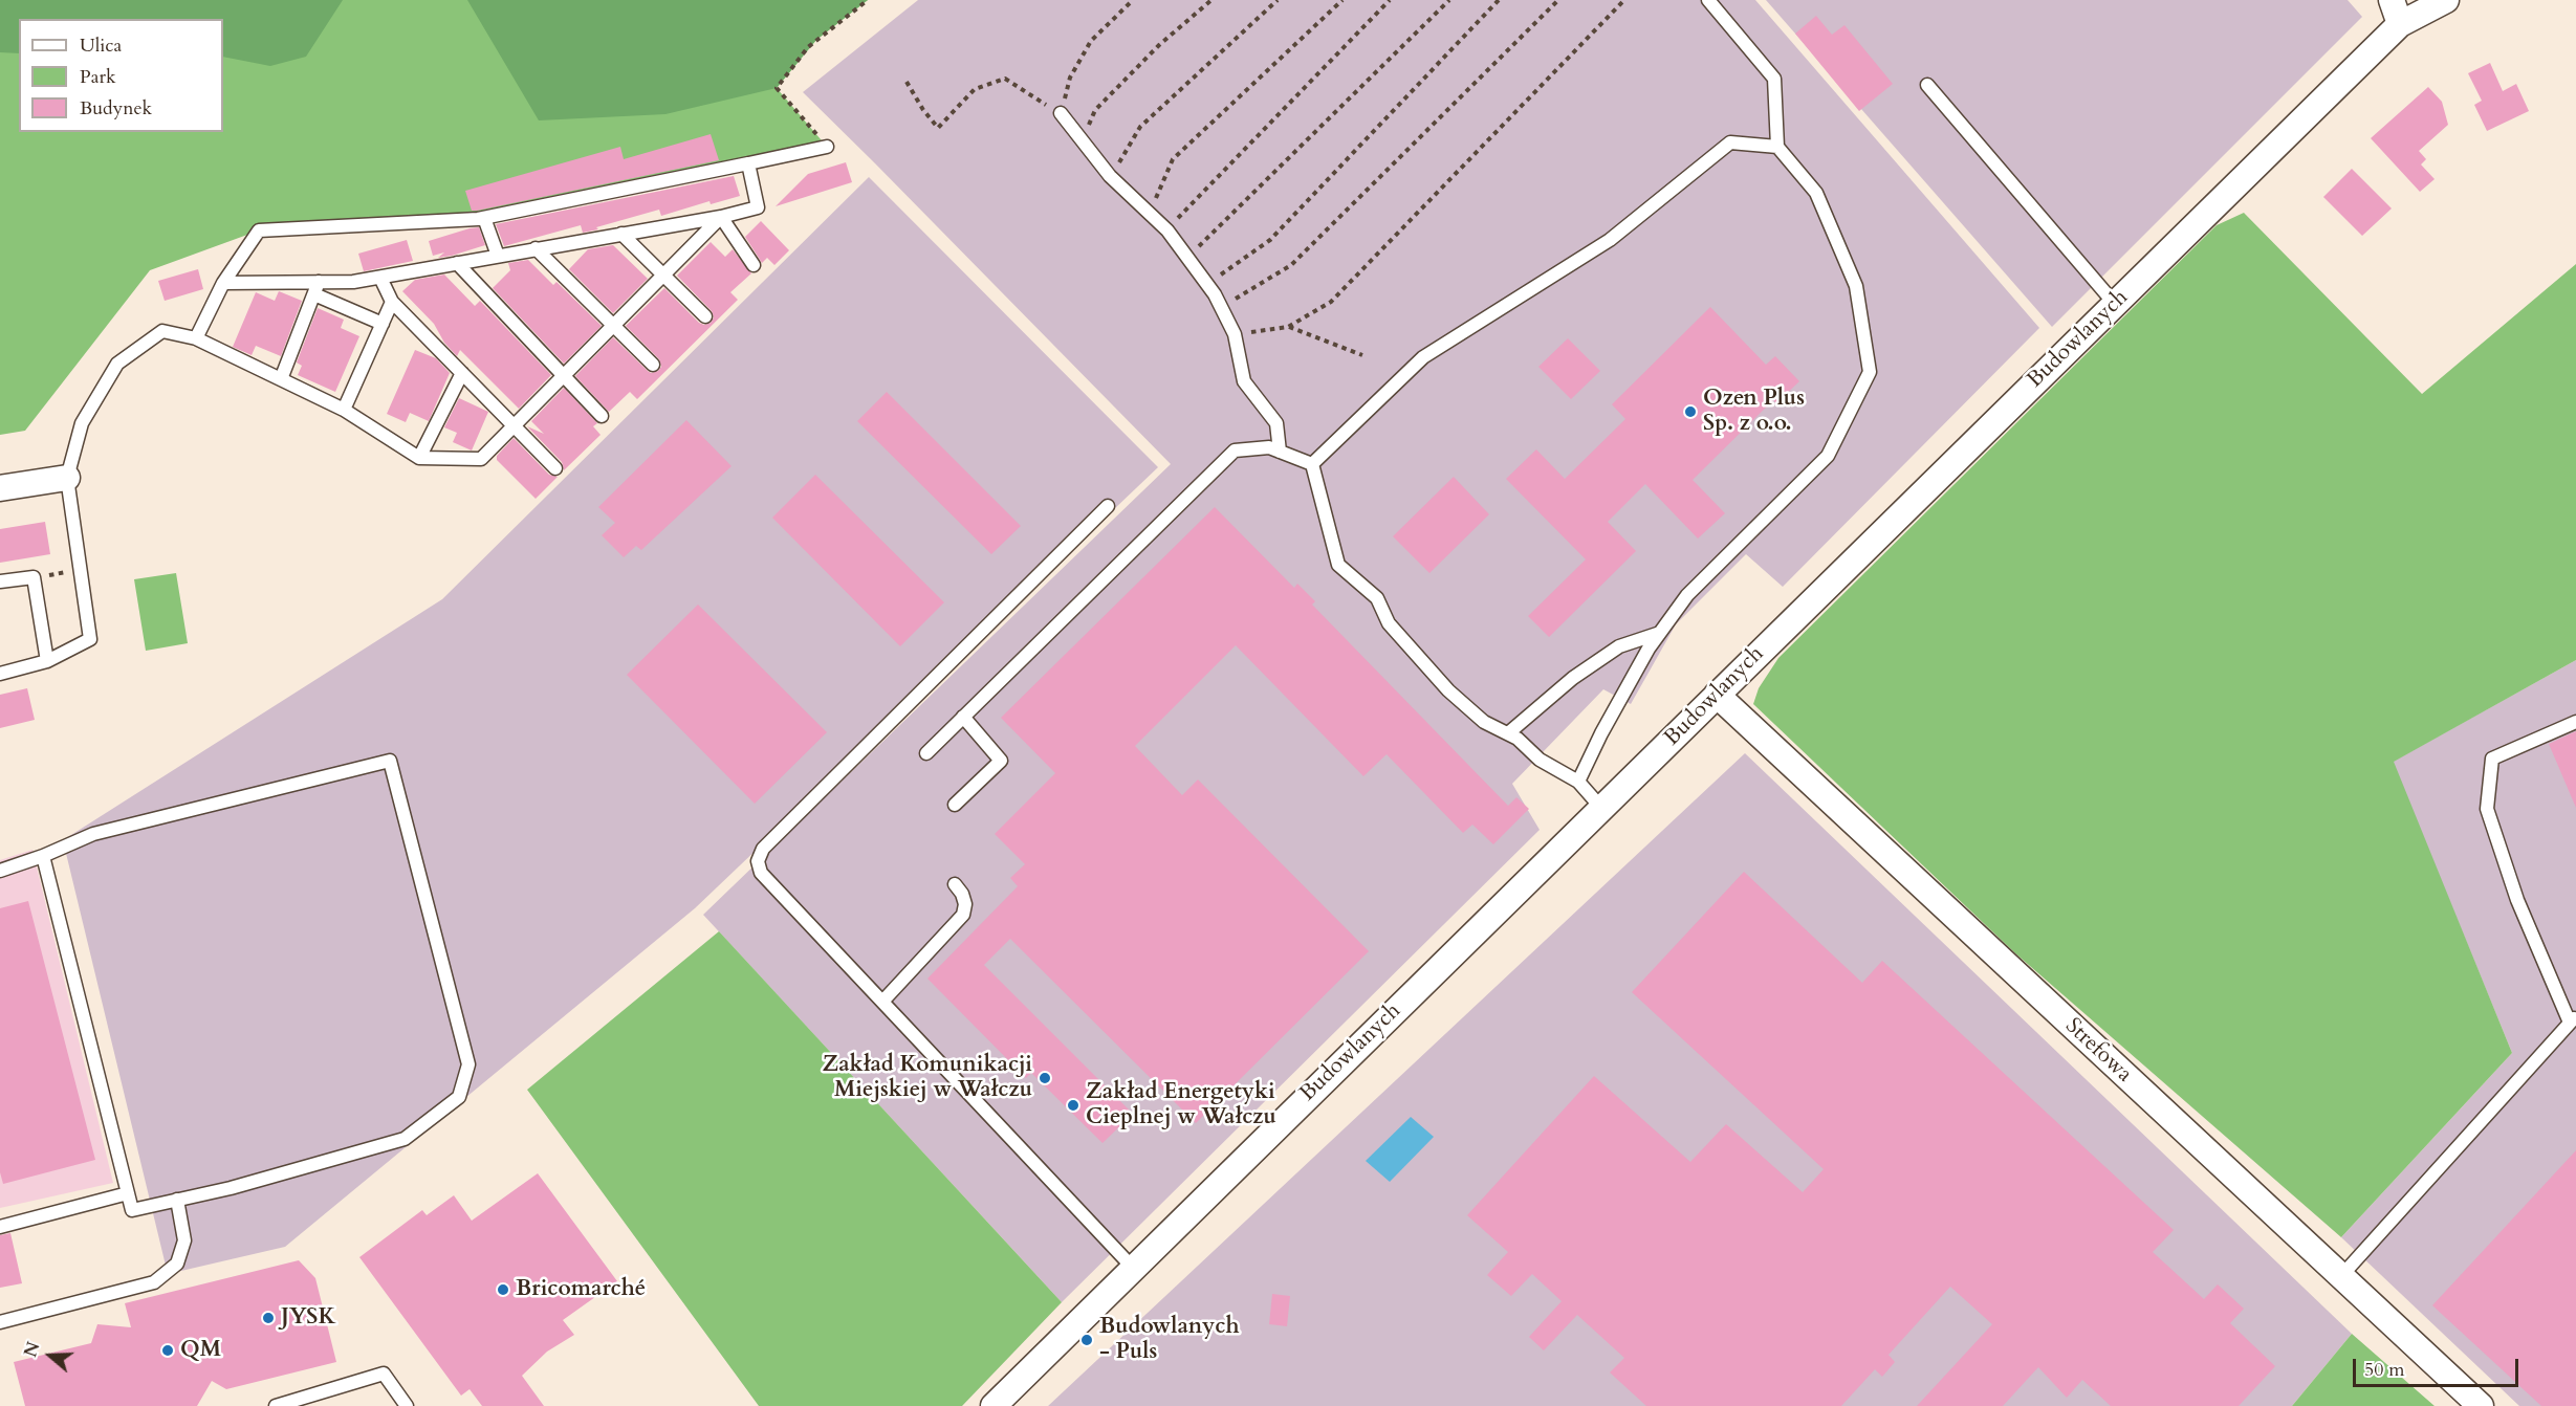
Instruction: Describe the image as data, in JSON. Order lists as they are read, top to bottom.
{
  "streets": {
    "street": ["Budowlanych", "Strefowa"]
  },
  "crossings": [
    ["Budowlanych", "Strefowa"]
  ],
  "places": [
    "Ozen Plus Sp. z o.o.",
    "Zakład Komunikacji Miejskiej w Wałczu",
    "Zakład Energetyki Cieplnej w Wałczu",
    "Bricomarché",
    "JYSK",
    "Budowlanych - Puls",
    "QM"
  ],
  "legend": ["Ulica", "Park", "Budynek"],
  "scale_bar": "50 m",
  "north": "left"
}
